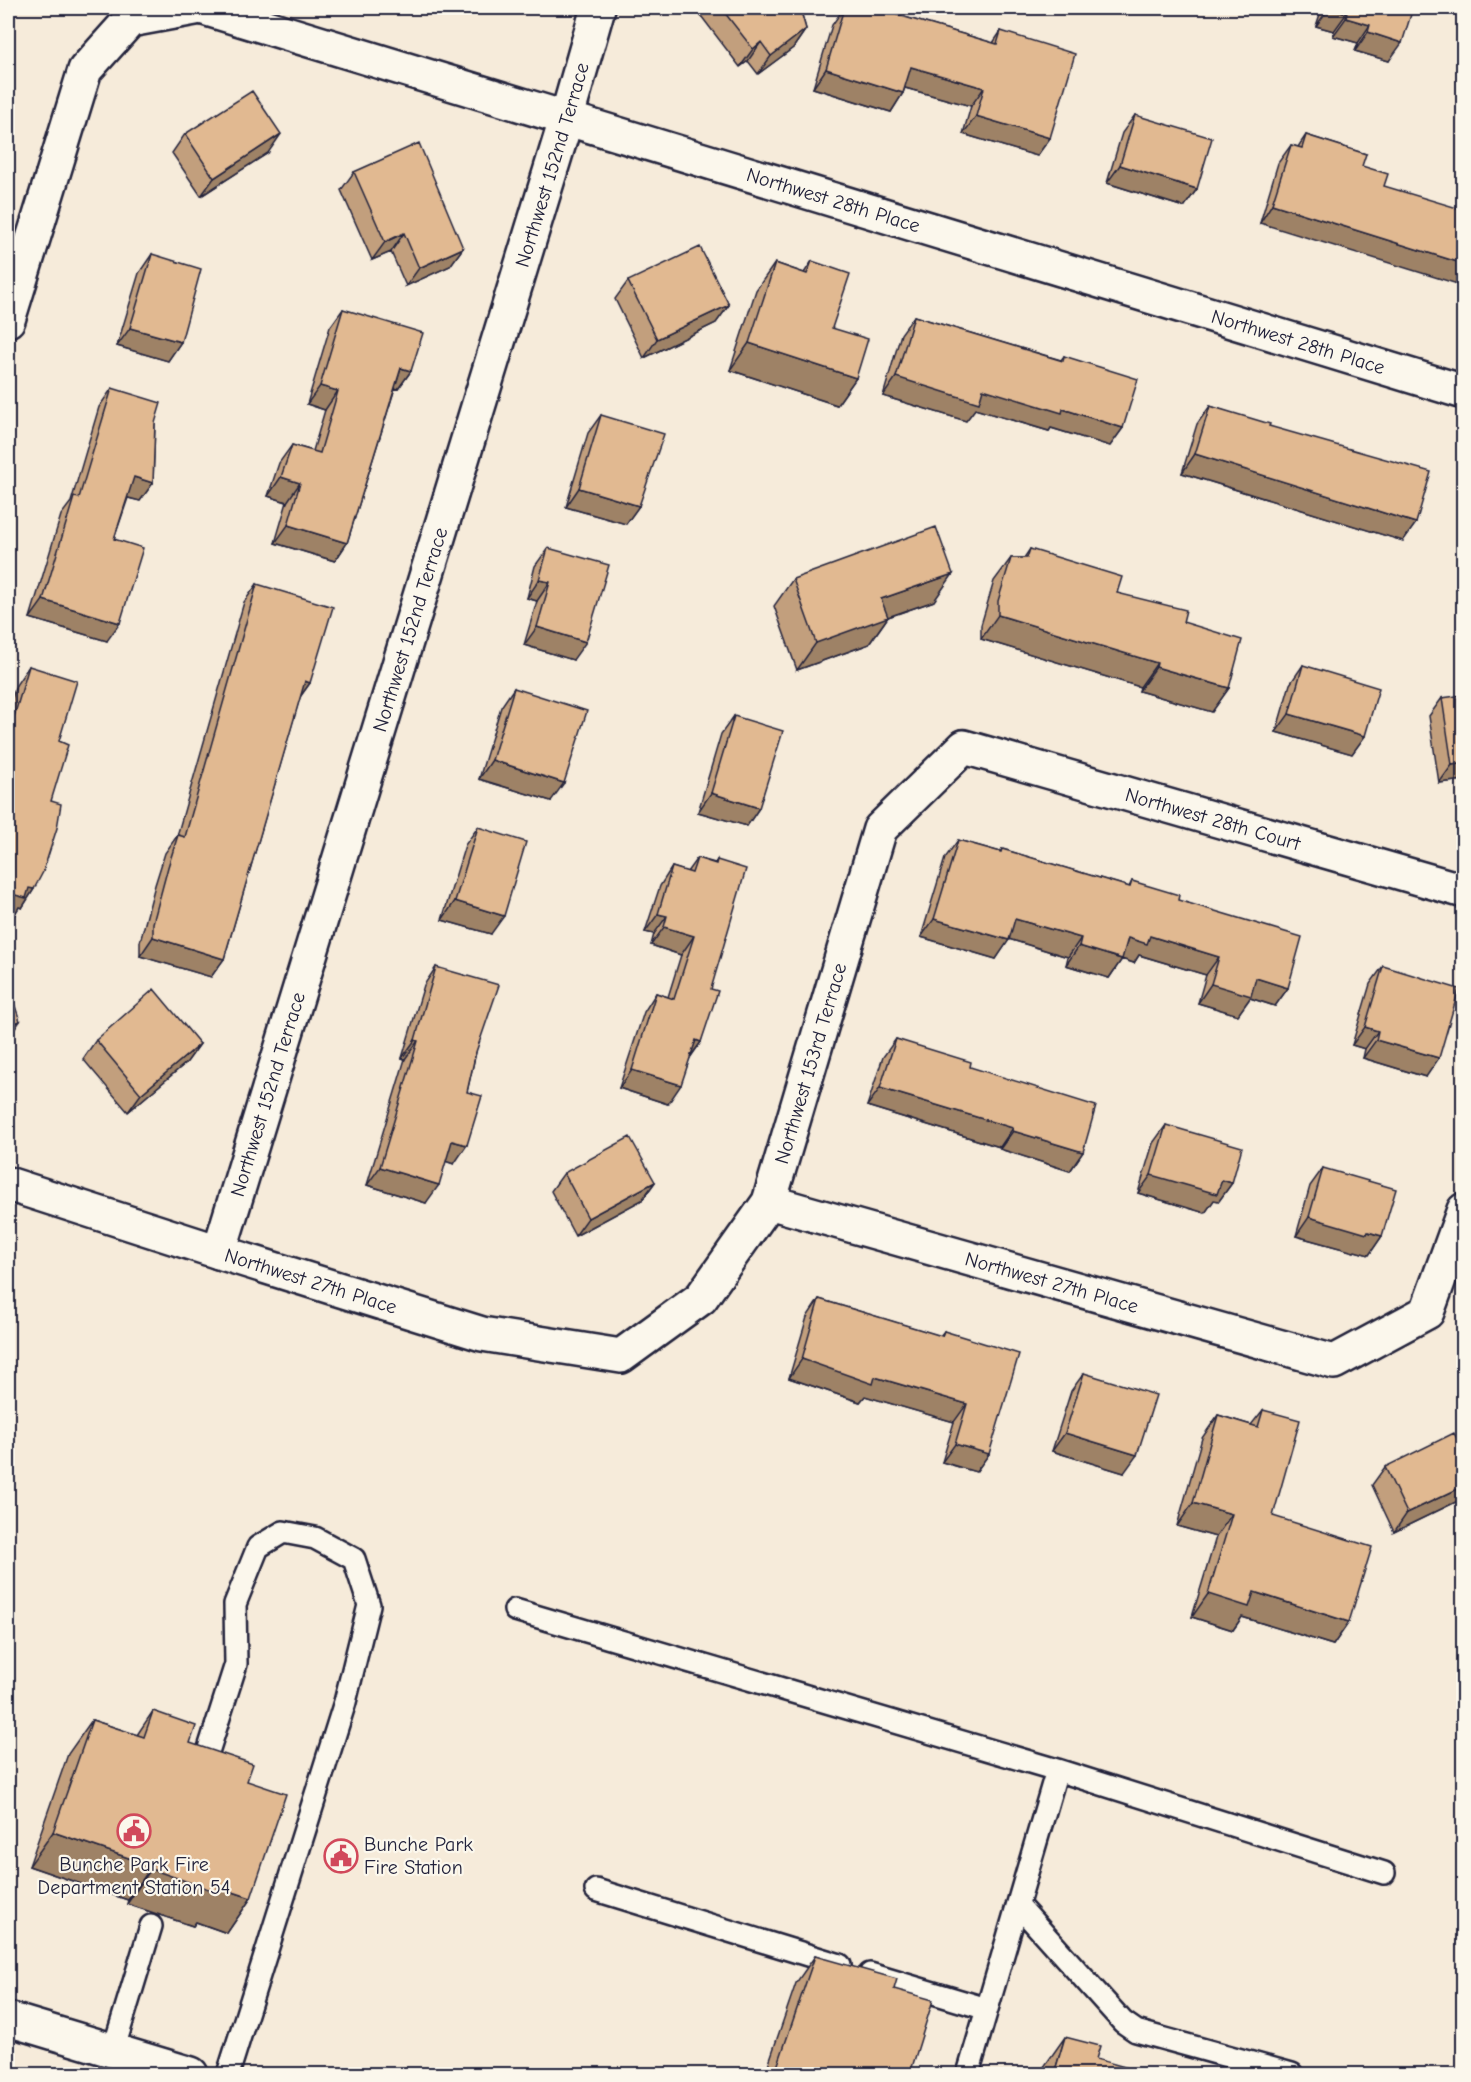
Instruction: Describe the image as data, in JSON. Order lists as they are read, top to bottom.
{
  "streets": {
    "street": [
      "Northwest 152nd Terrace",
      "Northwest 28th Place",
      "Northwest 28th Court",
      "Northwest 153rd Terrace",
      "Northwest 27th Place"
    ]
  },
  "crossings": [
    ["Northwest 152nd Terrace", "Northwest 28th Place"],
    ["Northwest 152nd Terrace", "Northwest 27th Place"],
    ["Northwest 28th Court", "Northwest 153rd Terrace"],
    ["Northwest 153rd Terrace", "Northwest 27th Place"]
  ],
  "places": {
    "public building": ["Bunche Park Fire Department Station 54", "Bunche Park Fire Station"]
  }
}
